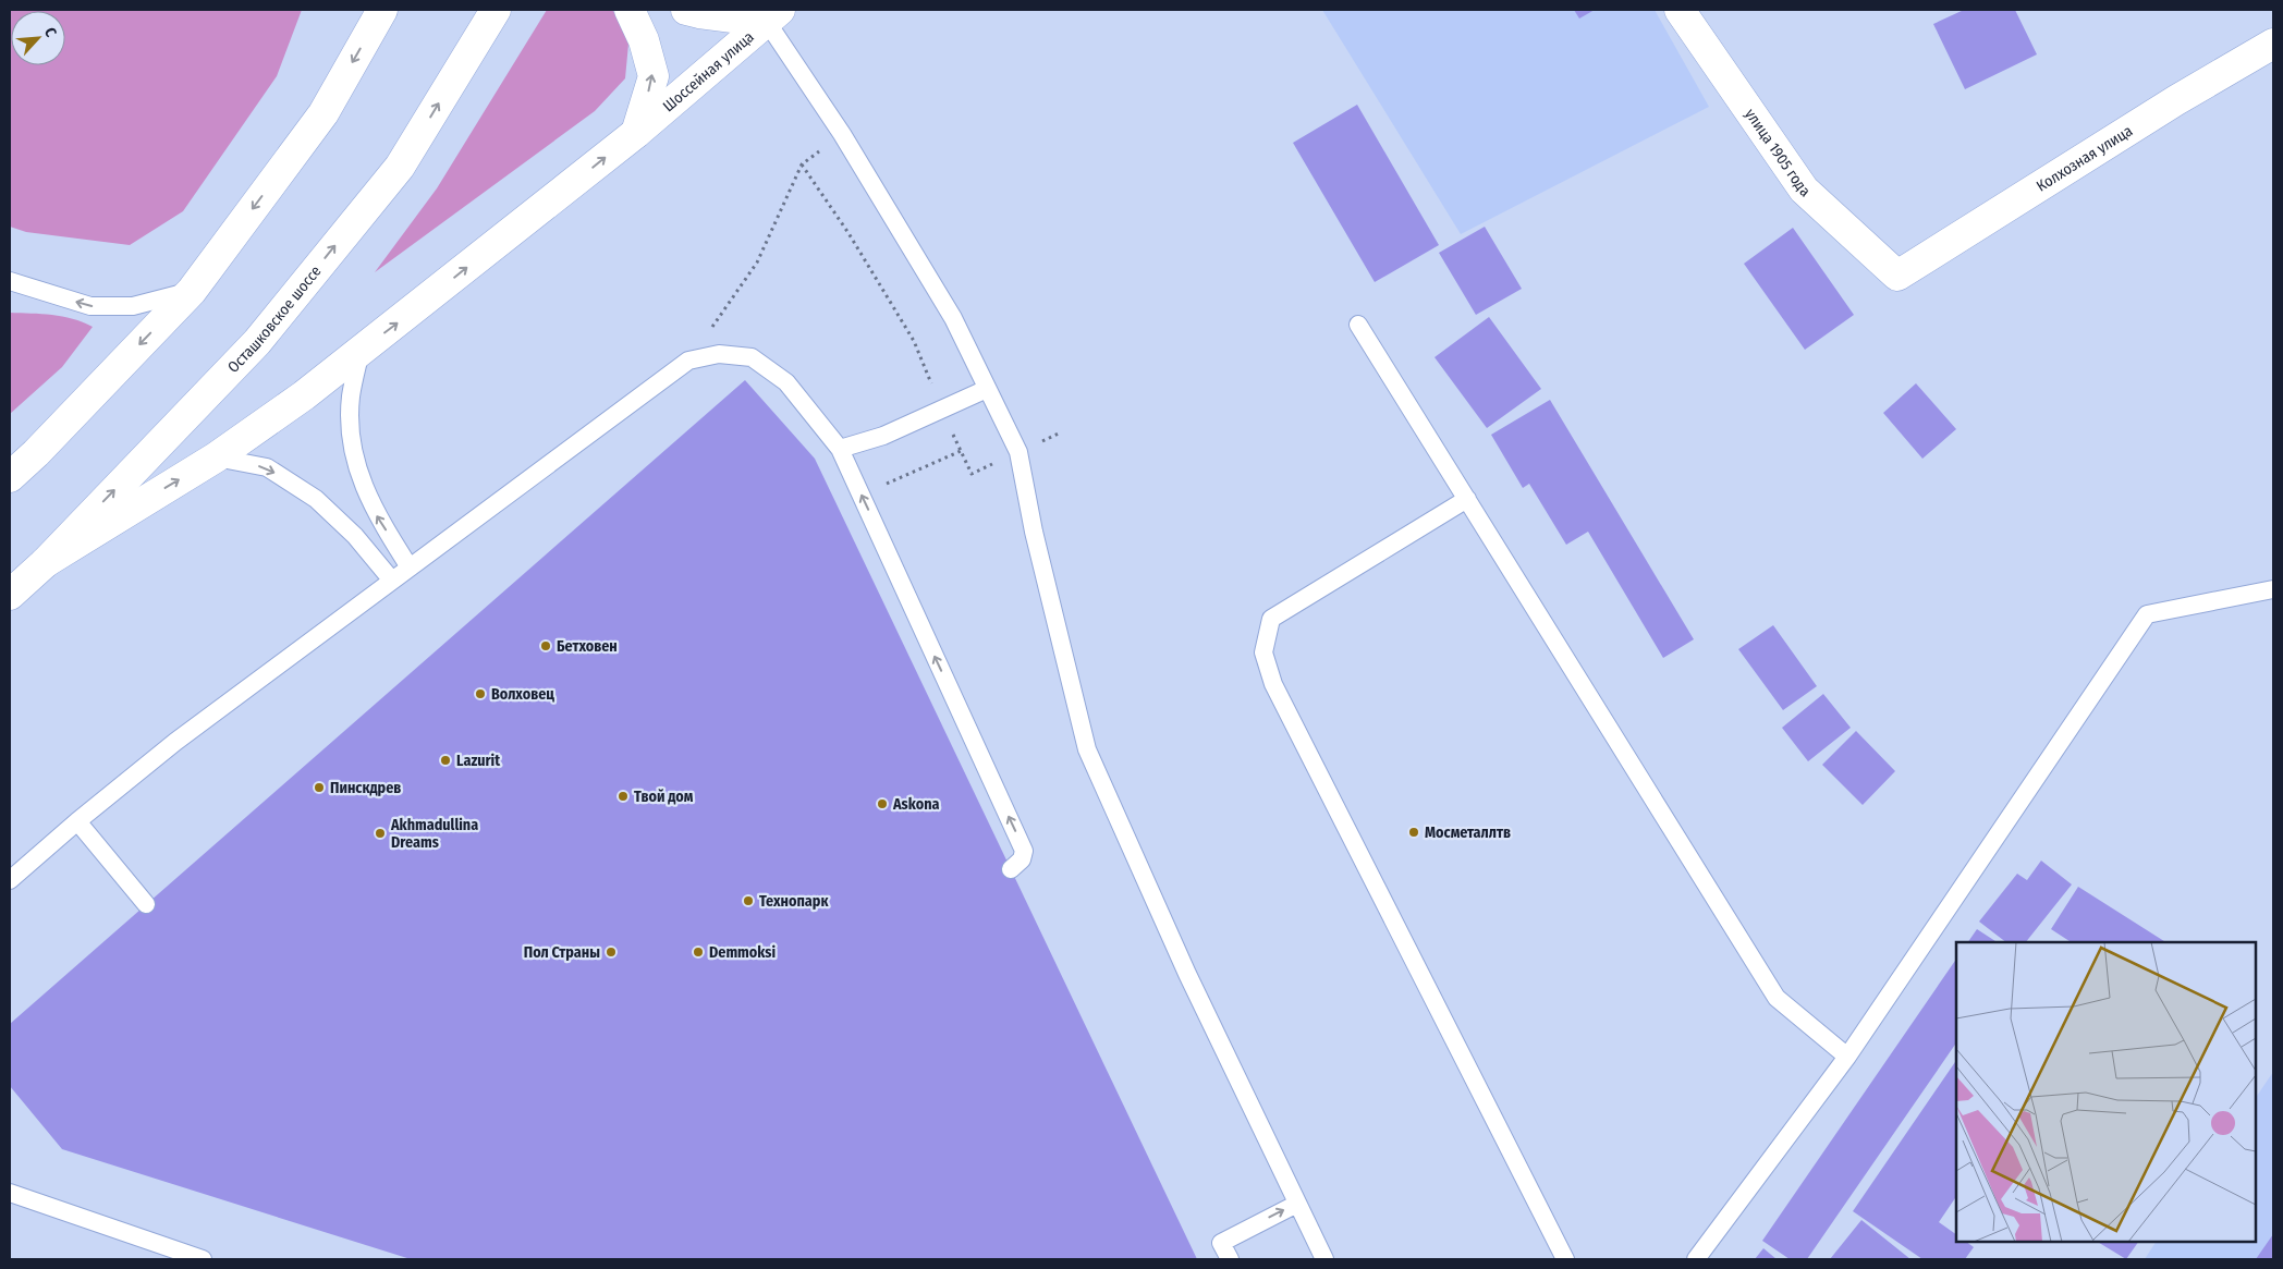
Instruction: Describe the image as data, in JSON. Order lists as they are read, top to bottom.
{
  "streets": {
    "street": [
      "Шоссейная улица",
      "улица 1905 года",
      "Колхозная улица",
      "Осташковское шоссе"
    ]
  },
  "crossings": [
    ["Шоссейная улица", "Осташковское шоссе"],
    ["улица 1905 года", "Колхозная улица"]
  ],
  "places": [
    "Бетховен",
    "Волховец",
    "Lazurit",
    "Пинскдрев",
    "Твой дом",
    "Askona",
    "Мосметаллтв",
    "Akhmadullina Dreams",
    "Технопарк",
    "Пол Страны",
    "Demmoksi"
  ],
  "north": "top right"
}
